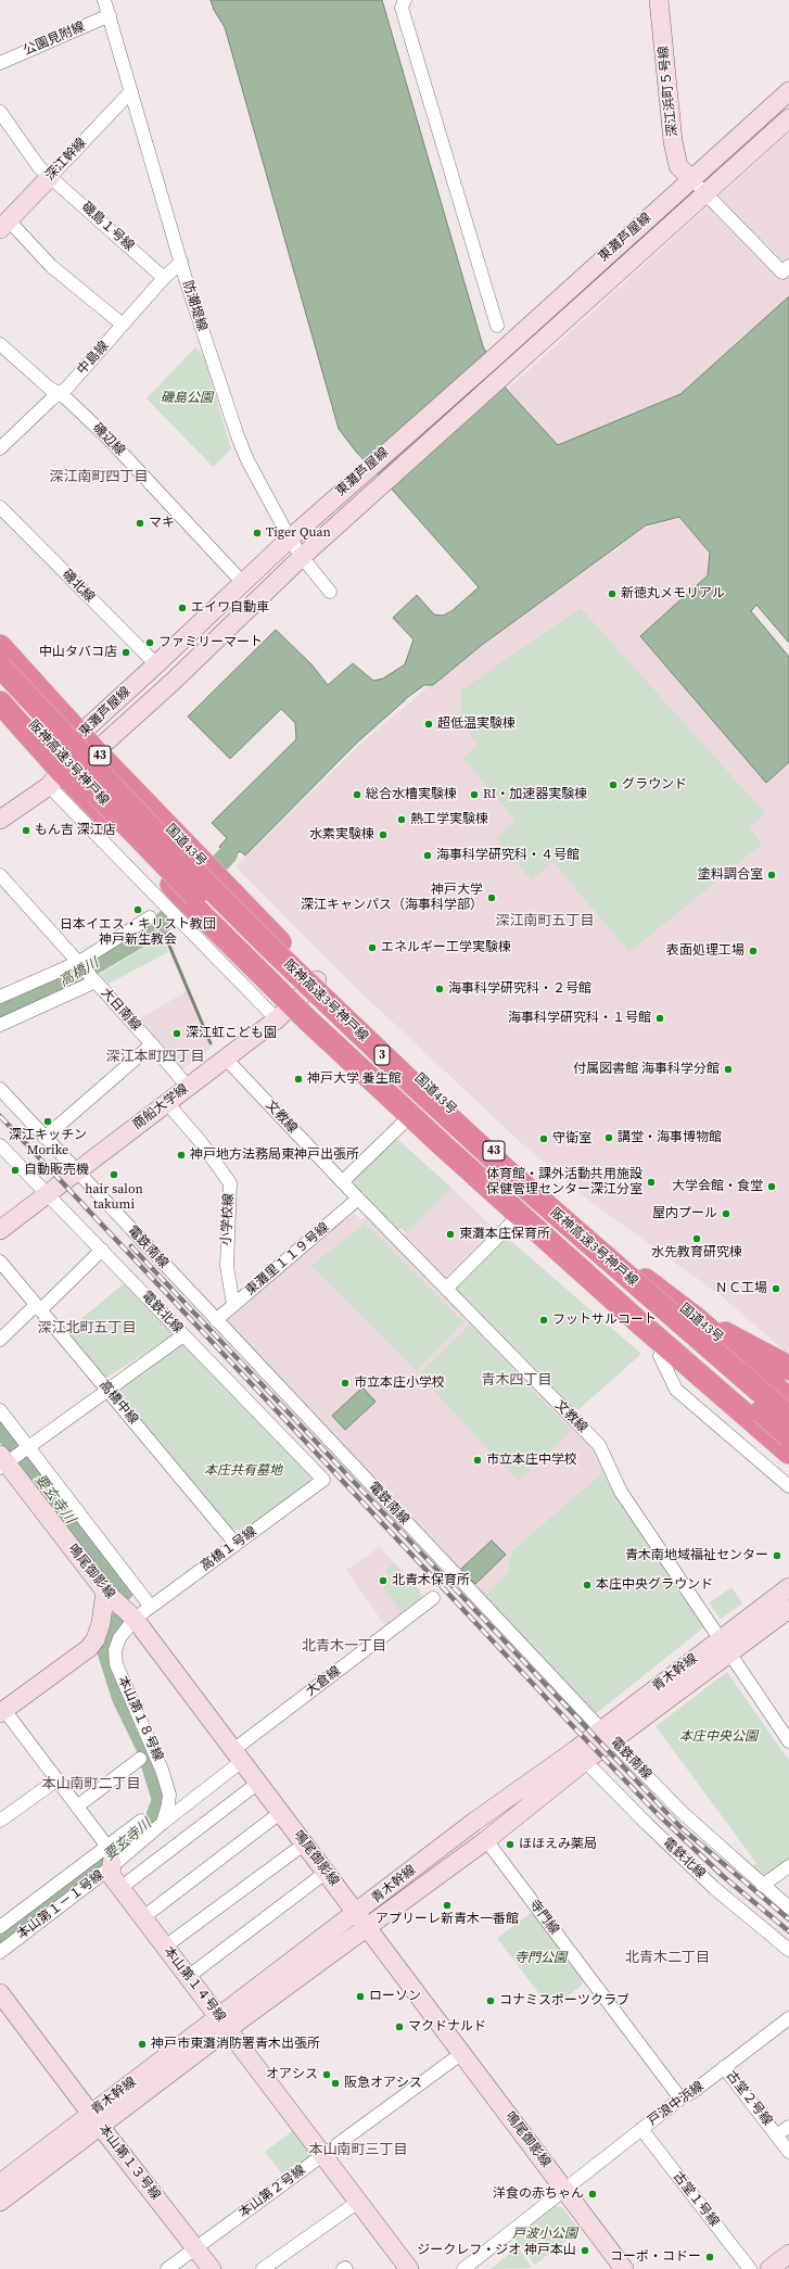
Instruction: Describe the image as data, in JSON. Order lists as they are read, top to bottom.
{
  "streets": {
    "highway": [
      "43",
      "阪神高速3号神戸線",
      "国道43号",
      "3"
    ],
    "street": [
      "公園見附線",
      "深江浜町５号線",
      "深江幹線",
      "磯島１号線",
      "東灘芦屋線",
      "防潮堤線",
      "中島線",
      "磯辺線",
      "磯北線",
      "大日南線",
      "商船大学線",
      "文教線",
      "小学校線",
      "電鉄南線",
      "東灘里１１９号線",
      "電鉄北線",
      "高橋中線",
      "高橋１号線",
      "鳴尾御影線",
      "青木幹線",
      "大倉線",
      "本山第１８号線",
      "本山第１－１号線",
      "寺門線",
      "本山第１４号線",
      "古堂２号線",
      "戸浪中浜線",
      "本山第１３号線",
      "本山第２号線",
      "古堂１号線"
    ]
  },
  "crossings": [
    ["公園見附線", "防潮堤線"],
    ["深江浜町５号線", "東灘芦屋線"],
    ["深江幹線", "磯島１号線"],
    ["深江幹線", "防潮堤線"],
    ["磯島１号線", "中島線"],
    ["東灘芦屋線", "防潮堤線"],
    ["東灘芦屋線", "磯辺線"],
    ["東灘芦屋線", "磯北線"],
    ["東灘芦屋線", "43"],
    ["東灘芦屋線", "国道43号"],
    ["防潮堤線", "中島線"],
    ["中島線", "磯辺線"],
    ["43", "商船大学線"],
    ["国道43号", "商船大学線"],
    ["大日南線", "商船大学線"],
    ["商船大学線", "文教線"],
    ["商船大学線", "小学校線"],
    ["商船大学線", "電鉄南線"],
    ["商船大学線", "電鉄北線"],
    ["文教線", "東灘里１１９号線"],
    ["文教線", "青木幹線"],
    ["小学校線", "東灘里１１９号線"],
    ["電鉄南線", "東灘里１１９号線"],
    ["電鉄南線", "青木幹線"],
    ["電鉄北線", "高橋１号線"],
    ["電鉄北線", "青木幹線"],
    ["高橋中線", "高橋１号線"],
    ["高橋１号線", "鳴尾御影線"],
    ["高橋１号線", "本山第１８号線"],
    ["鳴尾御影線", "青木幹線"],
    ["鳴尾御影線", "大倉線"],
    ["鳴尾御影線", "本山第１８号線"],
    ["鳴尾御影線", "本山第１－１号線"],
    ["鳴尾御影線", "戸浪中浜線"],
    ["鳴尾御影線", "本山第２号線"],
    ["青木幹線", "寺門線"],
    ["青木幹線", "本山第１４号線"],
    ["青木幹線", "本山第１３号線"],
    ["大倉線", "本山第１－１号線"],
    ["本山第１８号線", "本山第１－１号線"],
    ["本山第１－１号線", "本山第１４号線"],
    ["寺門線", "戸浪中浜線"],
    ["本山第１４号線", "本山第２号線"],
    ["古堂２号線", "戸浪中浜線"],
    ["戸浪中浜線", "古堂１号線"],
    ["本山第１３号線", "本山第２号線"]
  ],
  "districts": [
    "深江南町四丁目",
    "深江南町五丁目",
    "深江本町四丁目",
    "深江北町五丁目",
    "青木四丁目",
    "北青木一丁目",
    "本山南町二丁目",
    "北青木二丁目",
    "本山南町三丁目"
  ],
  "water": ["高橋川", "要玄寺川"],
  "parks": [
    "磯島公園",
    "本庄共有墓地",
    "本庄中央公園",
    "寺門公園",
    "戸波小公園"
  ],
  "places": [
    "マキ",
    "Tiger Quan",
    "新徳丸メモリアル",
    "エイワ自動車",
    "ファミリーマート",
    "中山タバコ店",
    "超低温実験棟",
    "グラウンド",
    "総合水槽実験棟",
    "RI・加速器実験棟",
    "熱工学実験棟",
    "もん吉 深江店",
    "水素実験棟",
    "海事科学研究科・４号館",
    "塗料調合室",
    "神戸大学 深江キャンパス（海事科学部）",
    "日本イエス・キリスト教団 神戸新生教会",
    "エネルギー工学実験棟",
    "表面処理工場",
    "海事科学研究科・２号館",
    "海事科学研究科・１号館",
    "深江虹こども園",
    "付属図書館 海事科学分館",
    "神戸大学 養生館",
    "深江キッチン Morike",
    "講堂・海事博物館",
    "守衛室",
    "神戸地方法務局東神戸出張所",
    "自動販売機",
    "hair salon takumi",
    "体育館・課外活動共用施設 保健管理センター深江分室",
    "大学会館・食堂",
    "屋内プール",
    "東灘本庄保育所",
    "水先教育研究棟",
    "ＮＣ工場",
    "フットサルコート",
    "市立本庄小学校",
    "市立本庄中学校",
    "青木南地域福祉センター",
    "北青木保育所",
    "本庄中央グラウンド",
    "ほほえみ薬局",
    "アプリーレ新青木一番館",
    "ローソン",
    "コナミスポーツクラブ",
    "マクドナルド",
    "神戸市東灘消防署青木出張所",
    "オアシス",
    "阪急オアシス",
    "洋食の赤ちゃん",
    "ジークレフ・ジオ 神戸本山",
    "コーポ・コドー"
  ]
}
